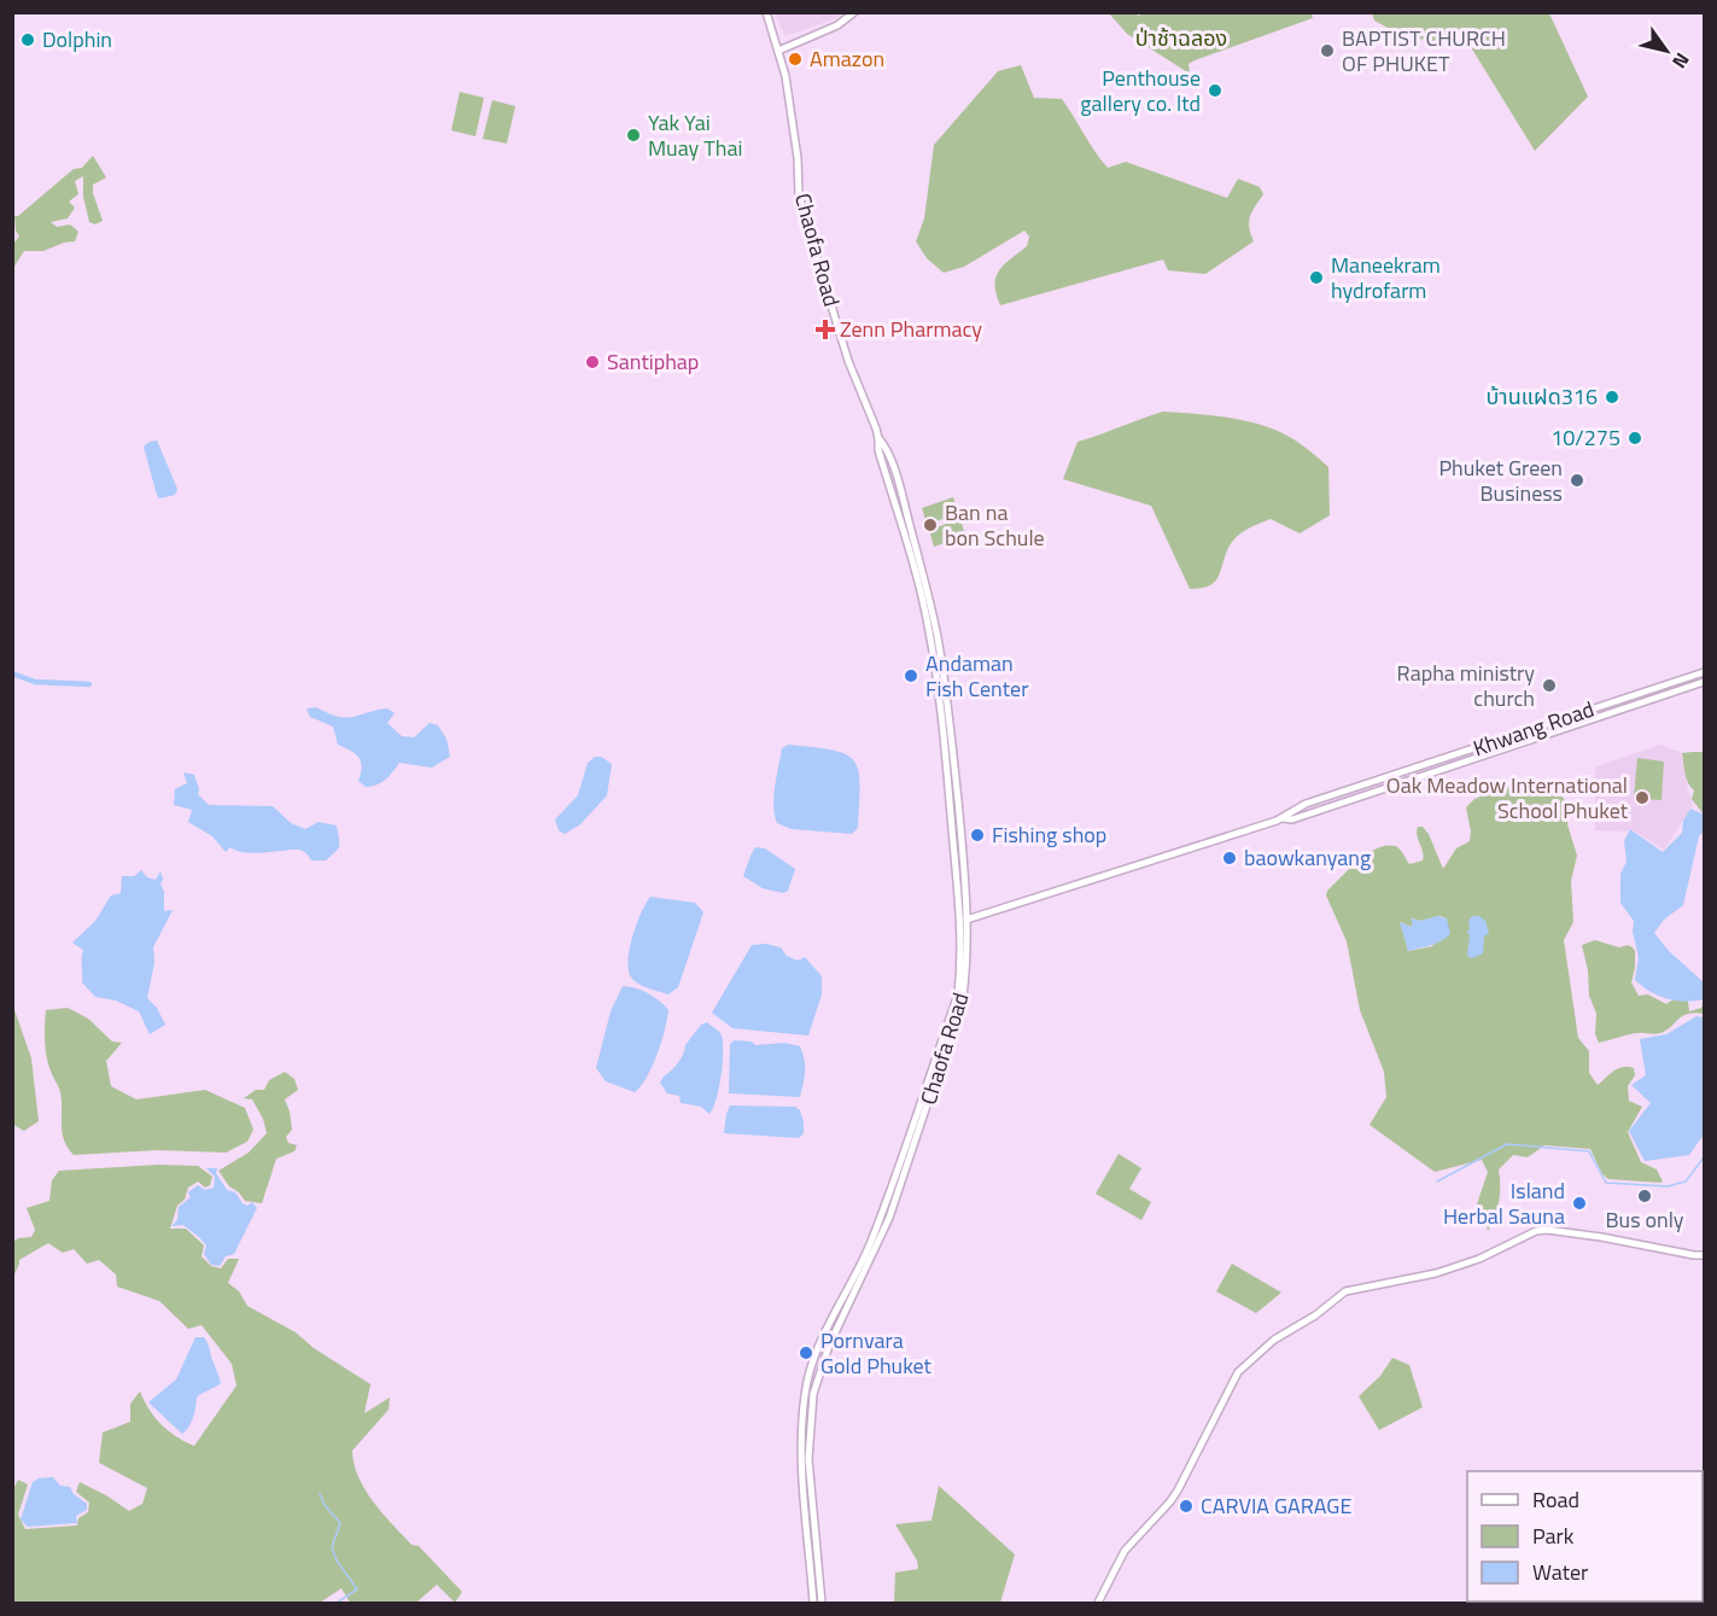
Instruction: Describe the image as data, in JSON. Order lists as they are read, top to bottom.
{
  "streets": {
    "main road": ["Chaofa Road", "Khwang Road"]
  },
  "crossings": [
    ["Chaofa Road", "Khwang Road"]
  ],
  "parks": ["ป่าช้าฉลอง"],
  "places": {
    "other": [
      "Dolphin",
      "BAPTIST CHURCH OF PHUKET",
      "Amazon",
      "Penthouse gallery co. ltd",
      "Yak Yai Muay Thai",
      "Maneekram hydrofarm",
      "Santiphap",
      "บ้านแฝด316",
      "10/275",
      "Phuket Green Business",
      "Ban na bon Schule",
      "Andaman Fish Center",
      "Rapha ministry church",
      "Oak Meadow International School Phuket",
      "Fishing shop",
      "baowkanyang",
      "Bus only",
      "Island Herbal Sauna",
      "Pornvara Gold Phuket",
      "CARVIA GARAGE"
    ],
    "health": ["Zenn Pharmacy"]
  },
  "legend": ["Road", "Park", "Water"],
  "north": "bottom right"
}
